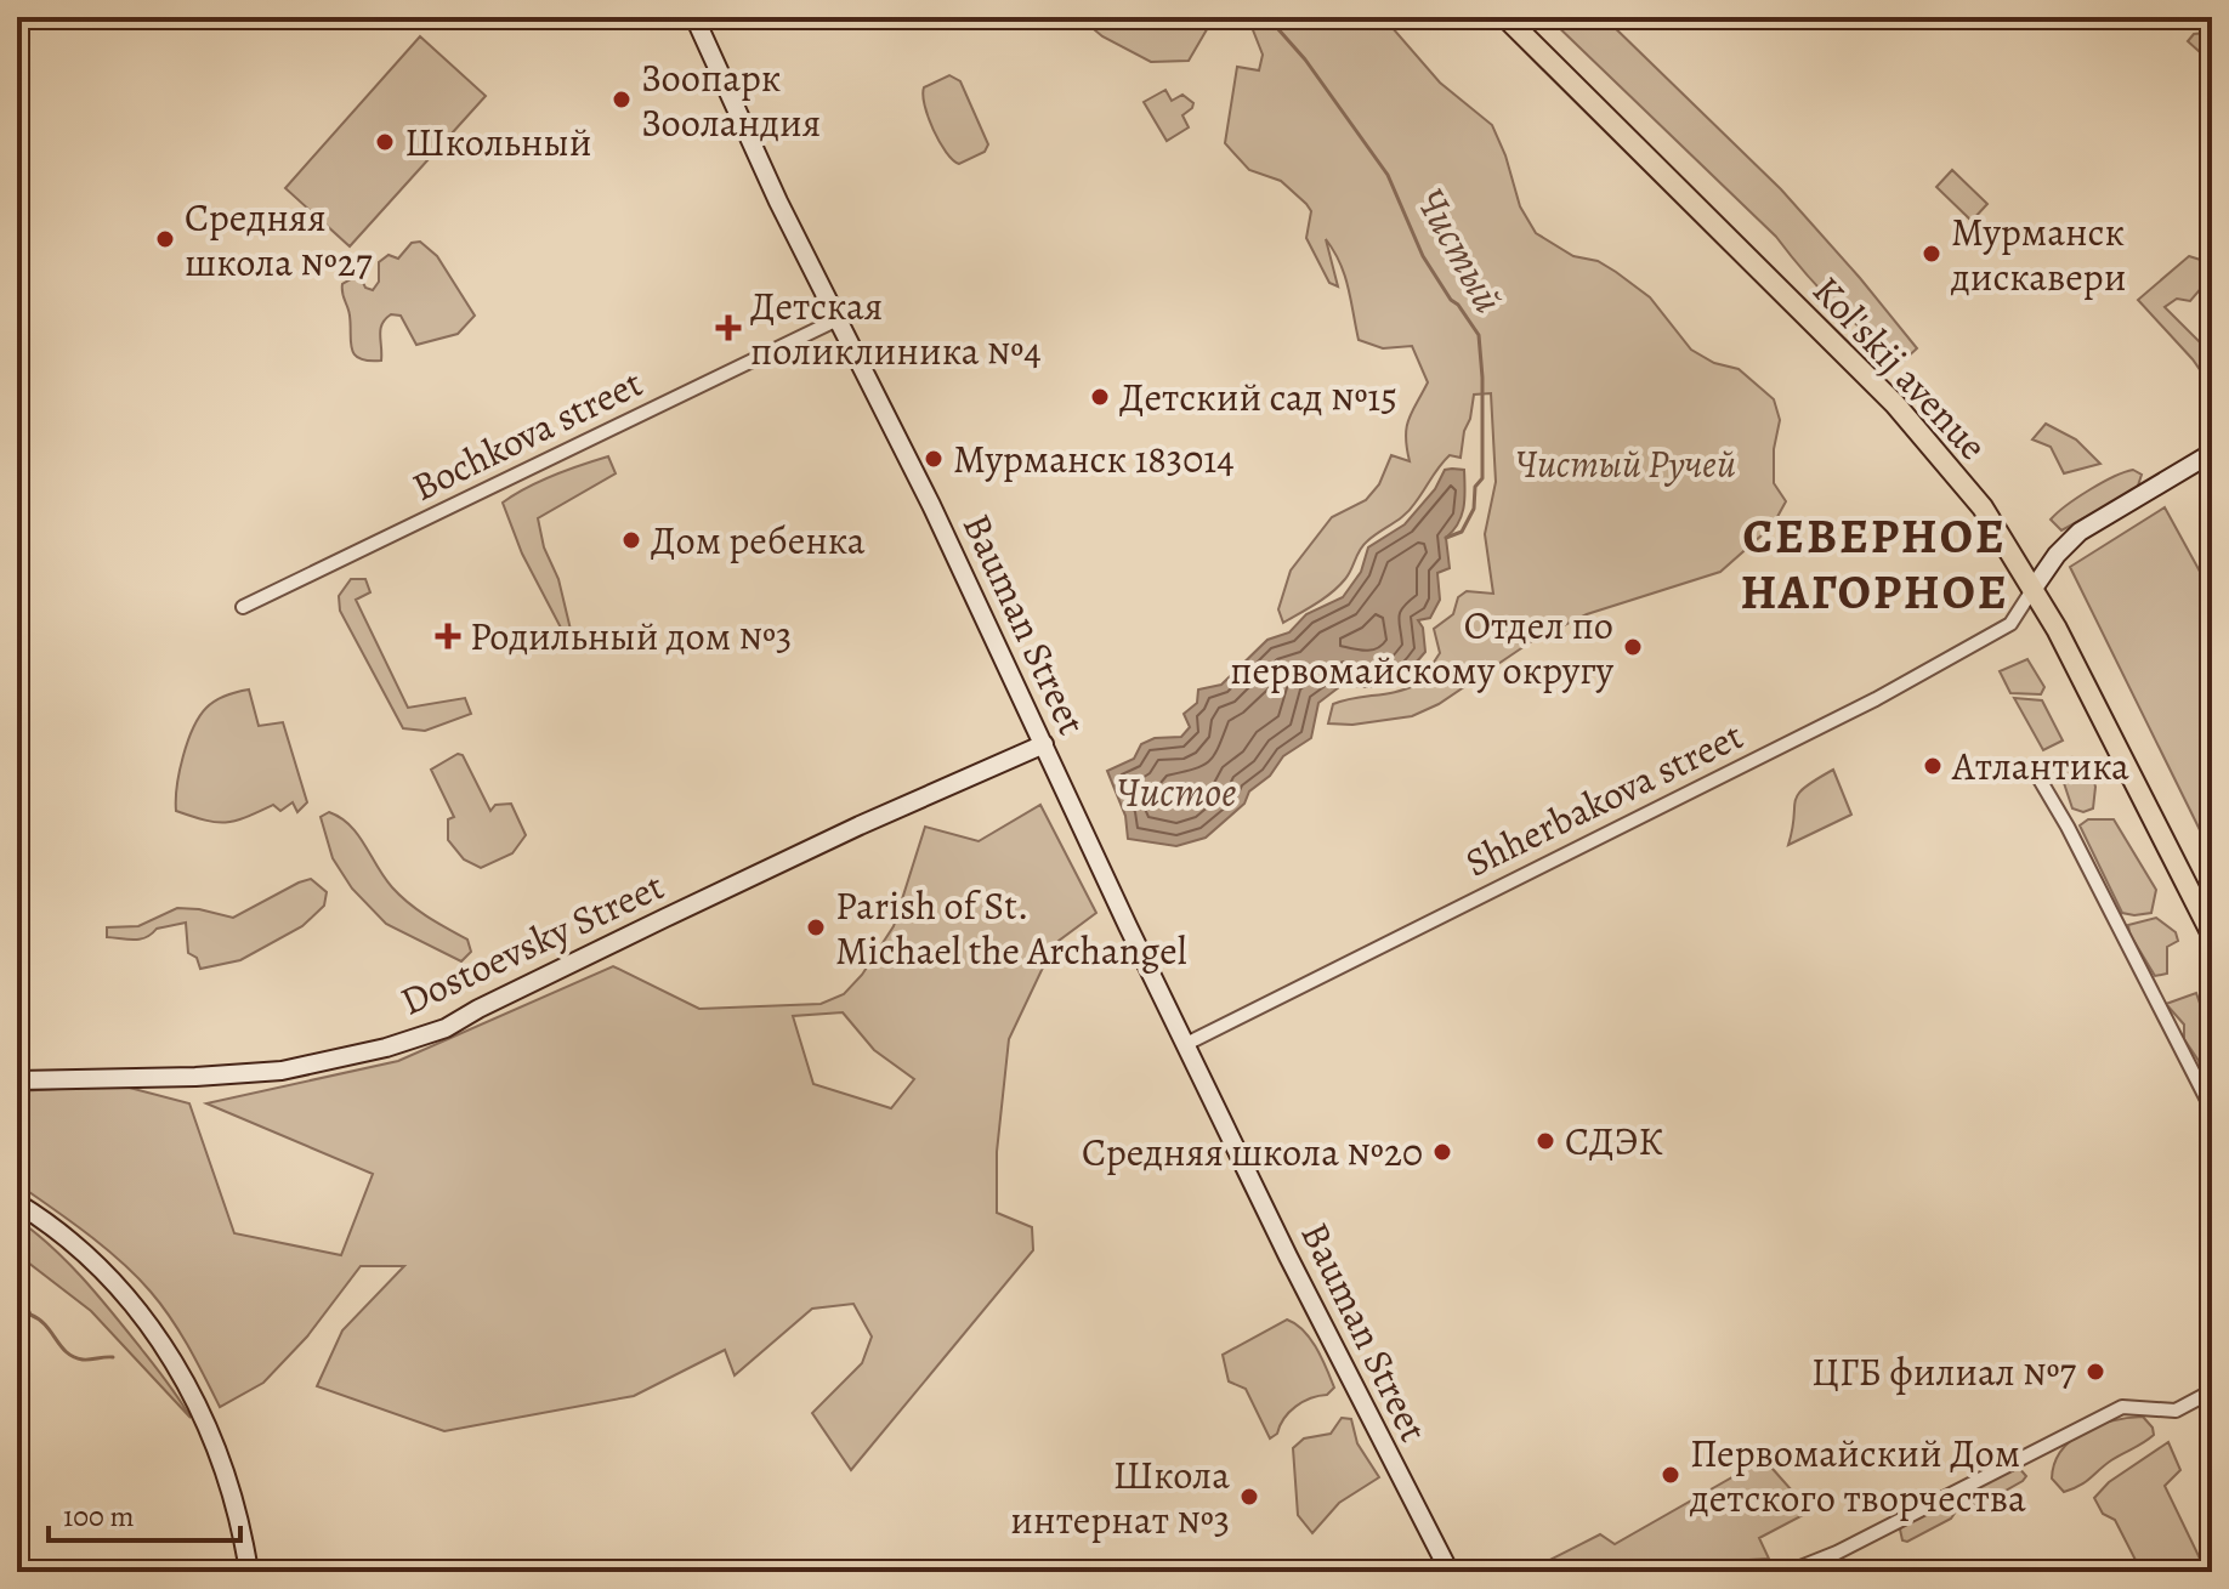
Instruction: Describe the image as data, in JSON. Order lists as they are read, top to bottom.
{
  "streets": {
    "main road": ["Kol'skij avenue"],
    "street": [
      "Bochkova street",
      "Bauman Street",
      "Shherbakova street",
      "Dostoevsky Street"
    ]
  },
  "crossings": [
    ["Kol'skij avenue", "Shherbakova street"],
    ["Bochkova street", "Bauman Street"],
    ["Bauman Street", "Shherbakova street"],
    ["Bauman Street", "Dostoevsky Street"]
  ],
  "districts": ["СЕВЕРНОЕ НАГОРНОЕ"],
  "water": ["Чистый", "Чистое"],
  "parks": ["Чистый Ручей"],
  "places": {
    "other": [
      "Зоопарк Зооландия",
      "Школьный",
      "Средняя школа №27",
      "Мурманск дискавери",
      "Детский сад №15",
      "Мурманск 183014",
      "Дом ребенка",
      "Отдел по первомайскому округу",
      "Атлантика",
      "Parish of St. Michael the Archangel",
      "СДЭК",
      "Средняя школа №20",
      "ЦГБ филиал №7",
      "Первомайский Дом детского творчества",
      "Школа интернат №3"
    ],
    "health": ["Детская поликлиника №4", "Родильный дом №3"]
  },
  "scale_bar": "100 m"
}
